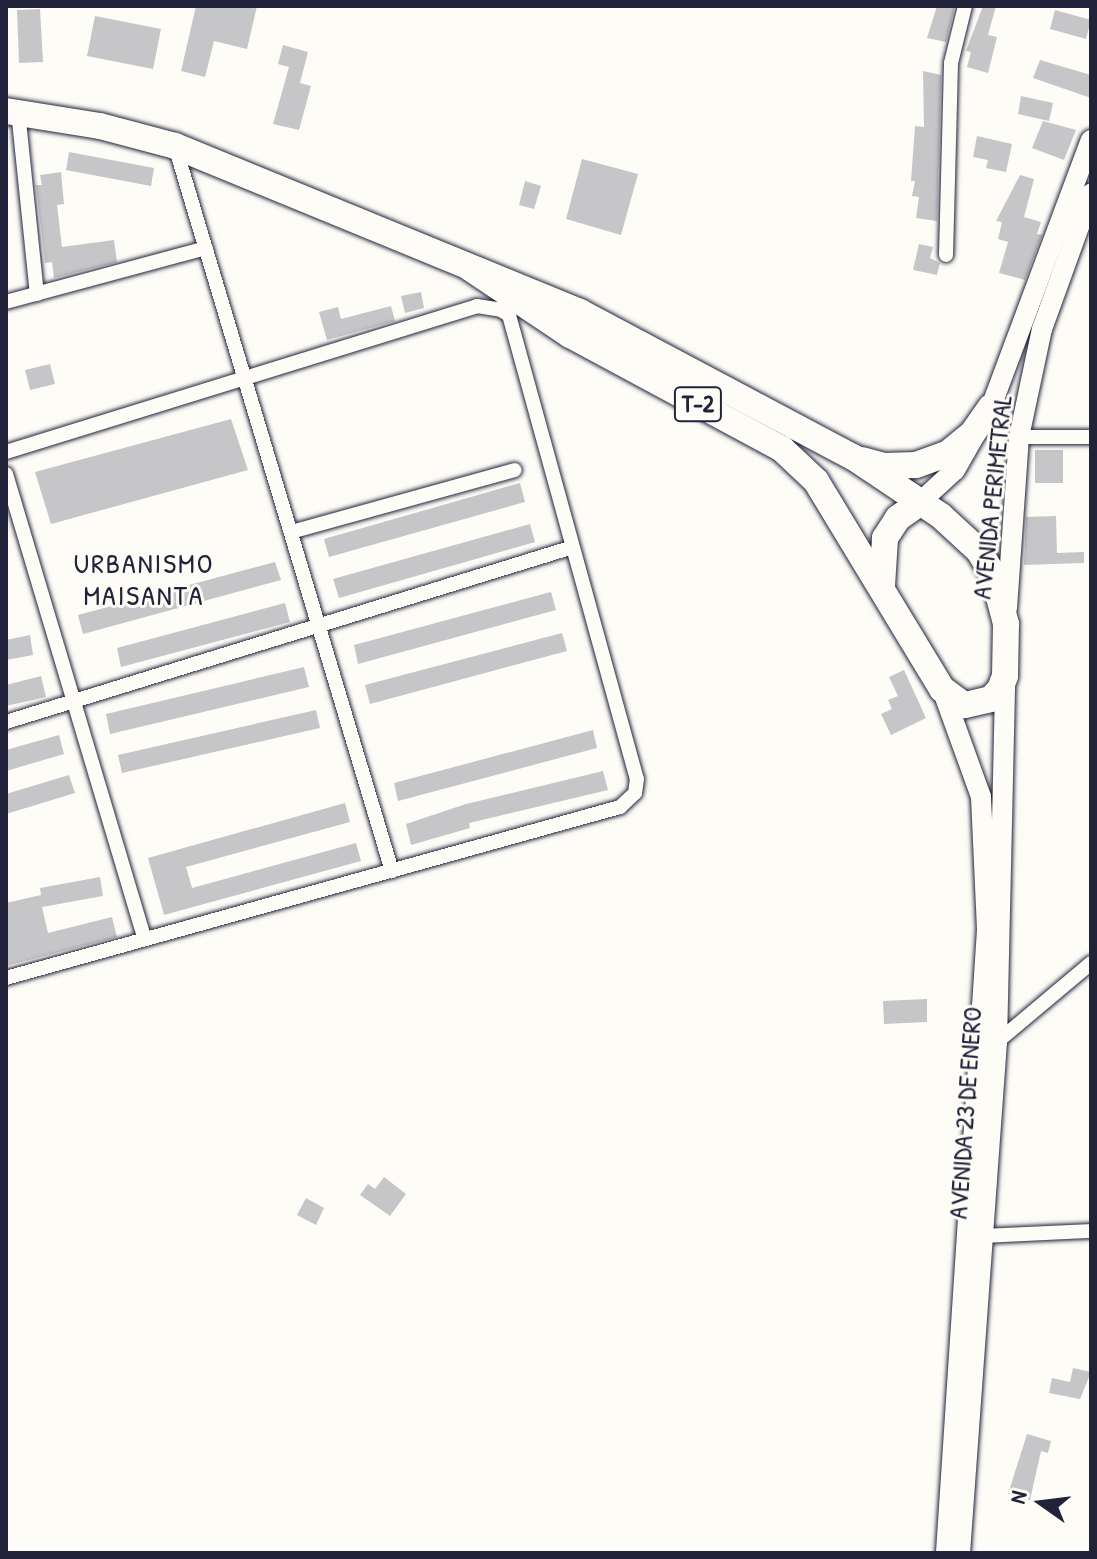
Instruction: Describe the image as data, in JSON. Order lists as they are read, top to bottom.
{
  "streets": {
    "highway": ["T-2"],
    "main road": ["AVENIDA PERIMETRAL", "AVENIDA 23 DE ENERO"]
  },
  "crossings": [
    ["T-2", "AVENIDA PERIMETRAL"],
    ["T-2", "AVENIDA 23 DE ENERO"]
  ],
  "districts": ["URBANISMO MAISANTA"],
  "north": "left"
}
